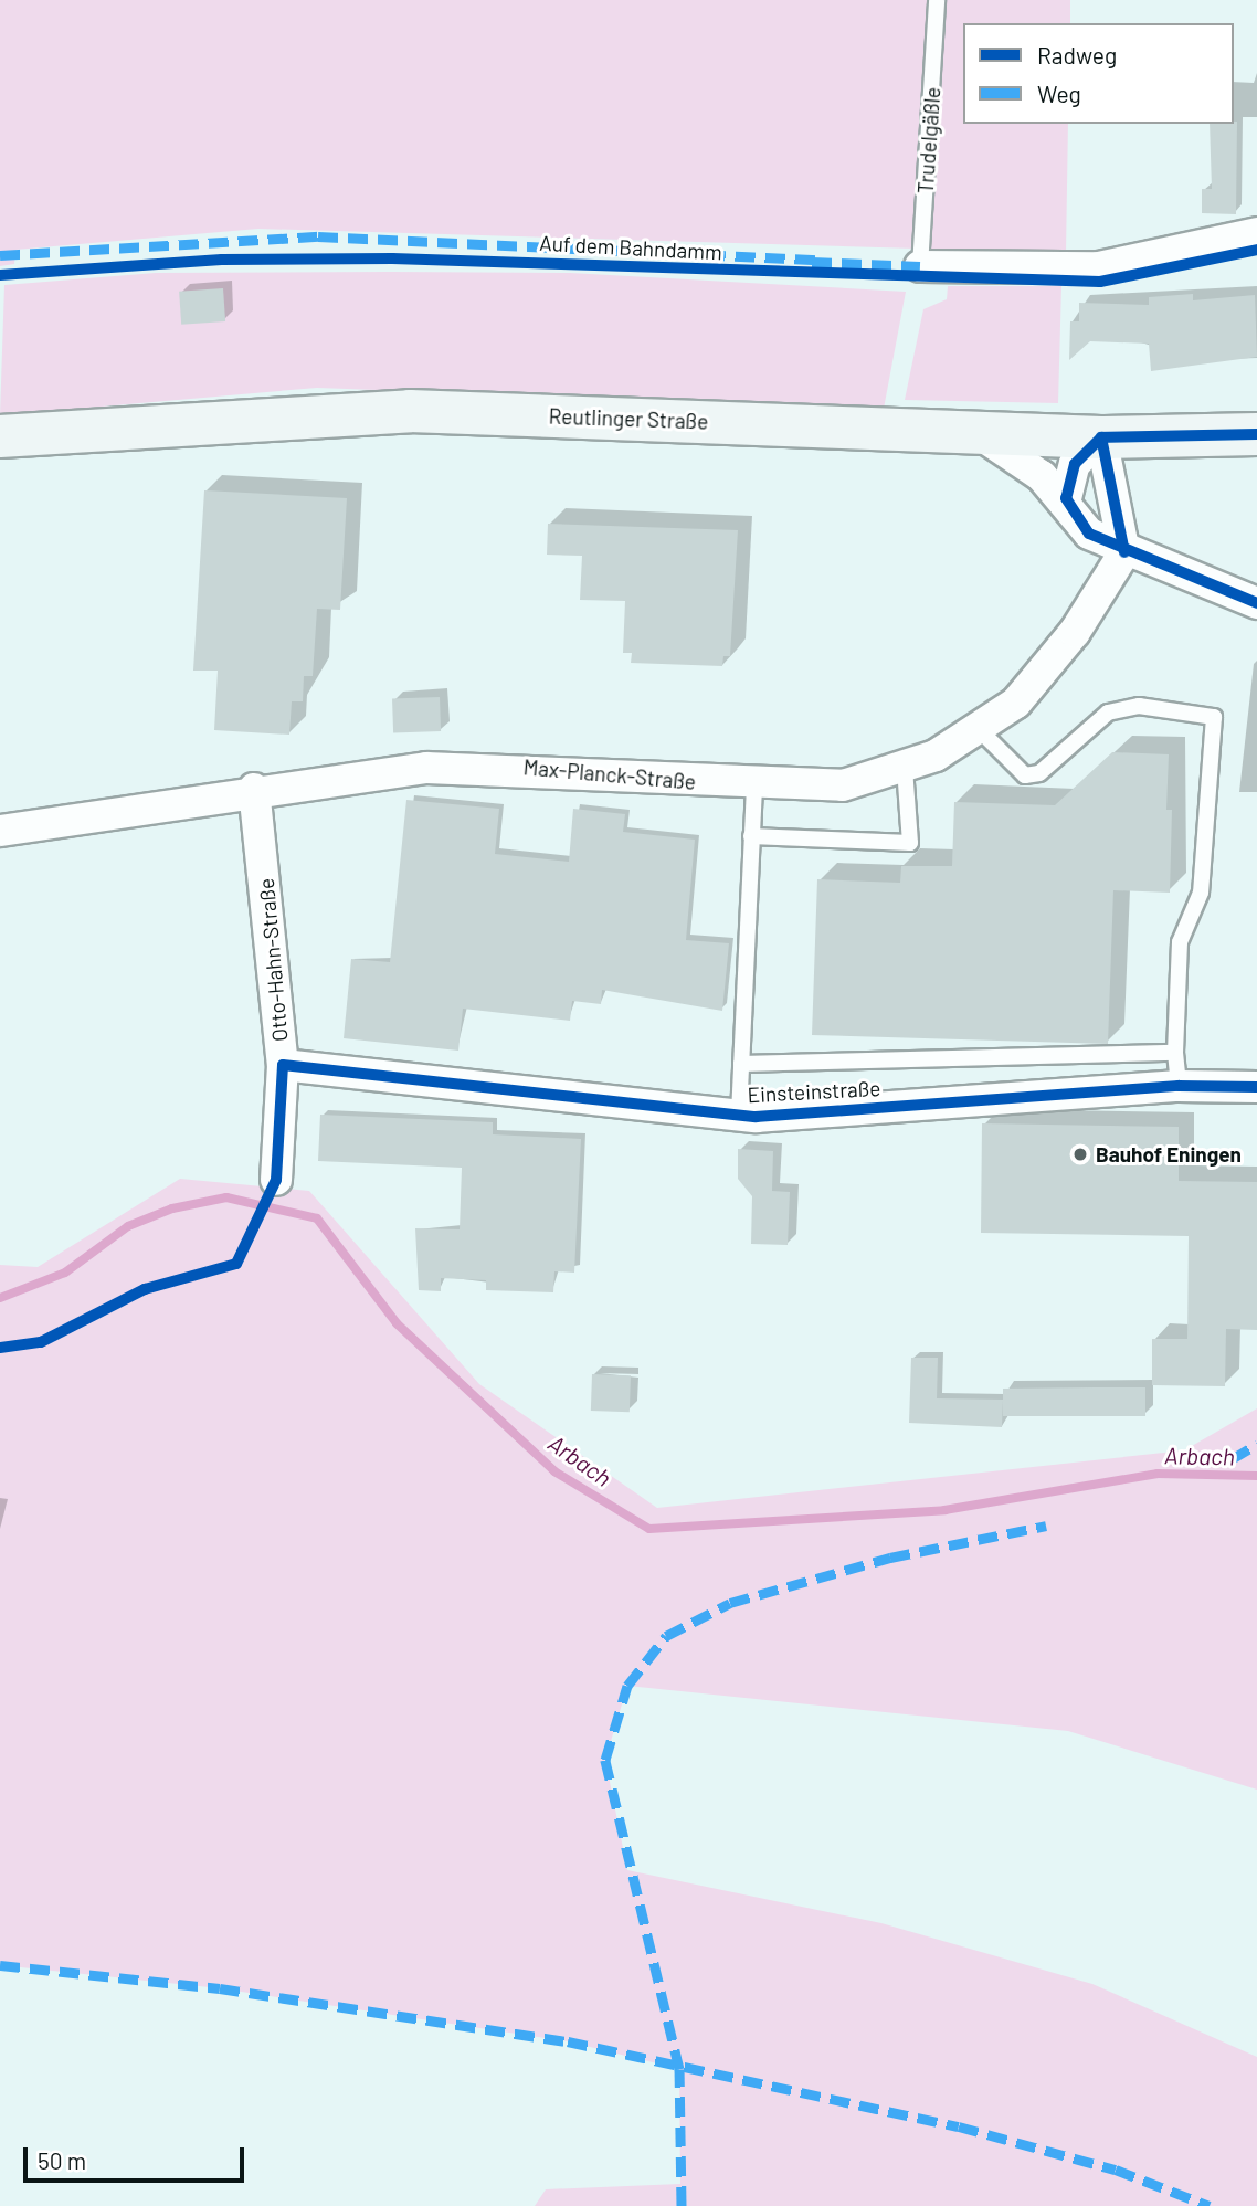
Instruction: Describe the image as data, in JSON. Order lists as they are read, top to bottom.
{
  "streets": {
    "main road": ["Reutlinger Straße"],
    "street": ["Max-Planck-Straße", "Otto-Hahn-Straße", "Einsteinstraße"],
    "lane": ["Trudelgäßle"],
    "cycle path": ["Auf dem Bahndamm"]
  },
  "crossings": [
    ["Max-Planck-Straße", "Otto-Hahn-Straße"],
    ["Otto-Hahn-Straße", "Einsteinstraße"]
  ],
  "water": ["Arbach"],
  "places": ["Bauhof Eningen"],
  "legend": ["Radweg", "Weg"],
  "scale_bar": "50 m"
}
